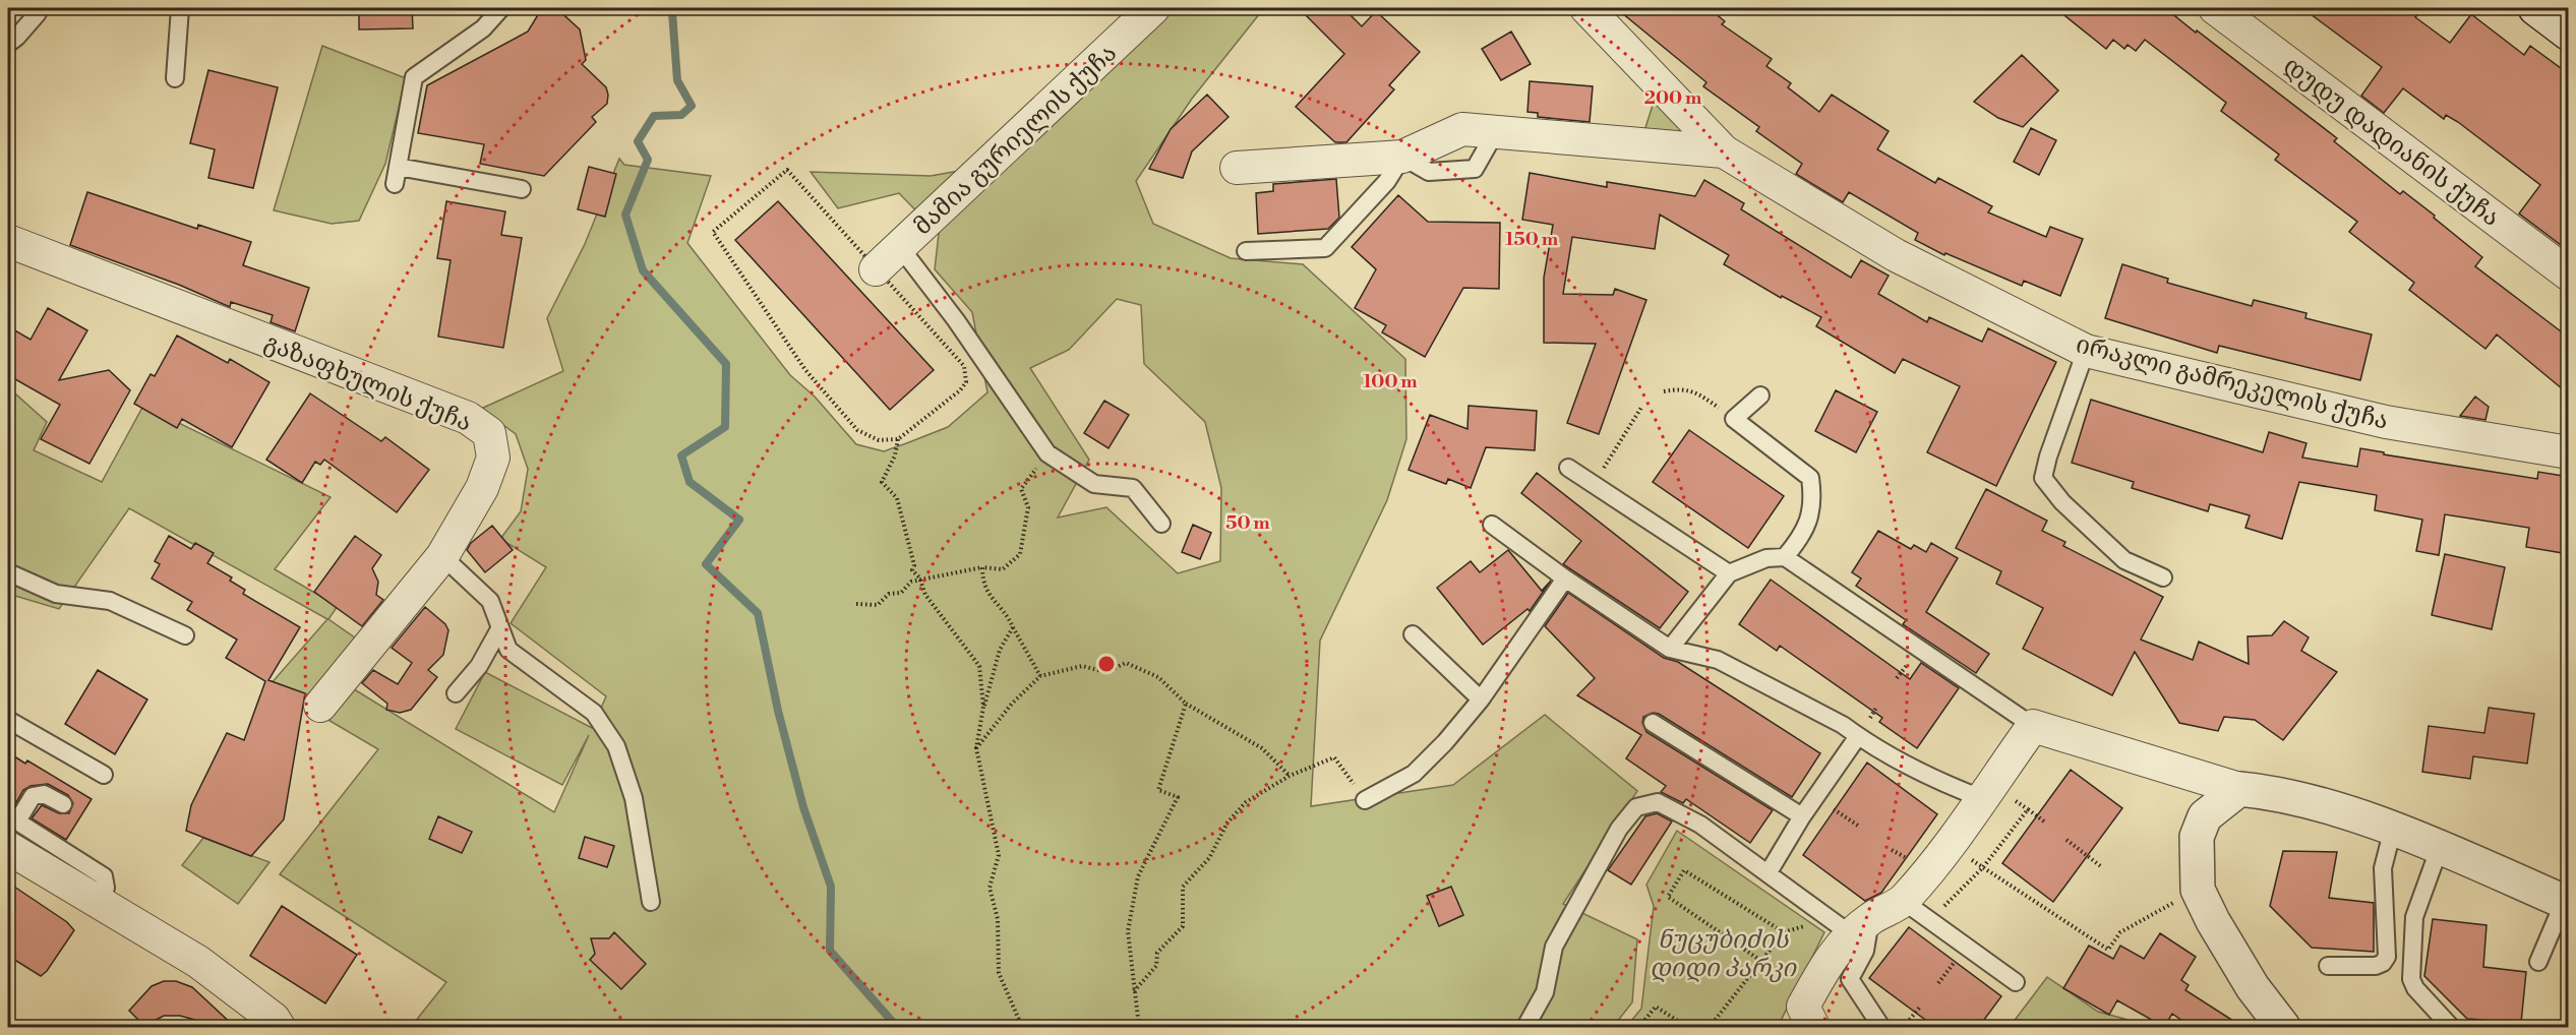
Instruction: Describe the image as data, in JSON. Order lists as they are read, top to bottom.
{
  "streets": {
    "street": [
      "მამია გურიელის ქუჩა",
      "დუდუ დადიანის ქუჩა",
      "გაზაფხულის ქუჩა",
      "ირაკლი გამრეკელის ქუჩა"
    ]
  },
  "parks": ["ნუცუბიძის დიდი პარკი"],
  "rings": [
    "200 m",
    "150 m",
    "100 m",
    "50 m"
  ]
}
